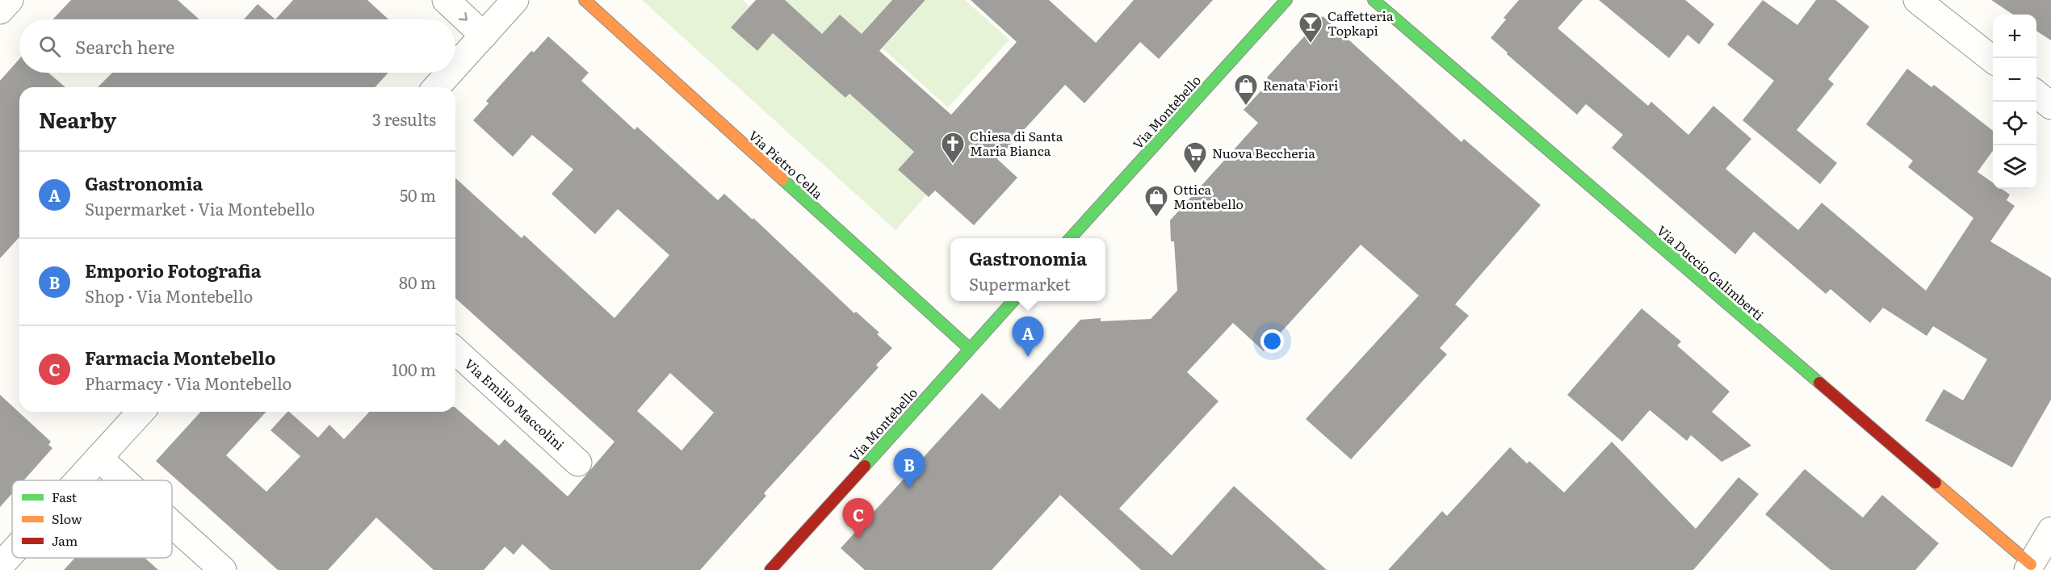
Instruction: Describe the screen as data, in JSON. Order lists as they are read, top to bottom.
{
  "streets": {
    "street": [
      "Via Montebello",
      "Via Pietro Cella",
      "Via Duccio Galimberti",
      "Via Emilio Maccolini"
    ]
  },
  "crossings": [
    ["Via Montebello", "Via Pietro Cella"]
  ],
  "places": {
    "bar": ["Caffetteria Topkapi"],
    "shop": ["Renata Fiori", "Ottica Montebello"],
    "church": ["Chiesa di Santa Maria Bianca"],
    "supermarket": ["Nuova Beccheria"]
  },
  "legend": ["Fast", "Slow", "Jam"],
  "page": {
    "map_buttons": ["+", "−"],
    "search": "Search here",
    "heading": ["Nearby", "3 results"],
    "list": [
      {
        "mark": "A",
        "name": "Gastronomia",
        "note": "Supermarket · Via Montebello",
        "value": "50 m"
      },
      {
        "mark": "B",
        "name": "Emporio Fotografia",
        "note": "Shop · Via Montebello",
        "value": "80 m"
      },
      {
        "mark": "C",
        "name": "Farmacia Montebello",
        "note": "Pharmacy · Via Montebello",
        "value": "100 m"
      }
    ],
    "popup": ["Gastronomia", "Supermarket"],
    "pins": ["A", "B", "C"]
  }
}
